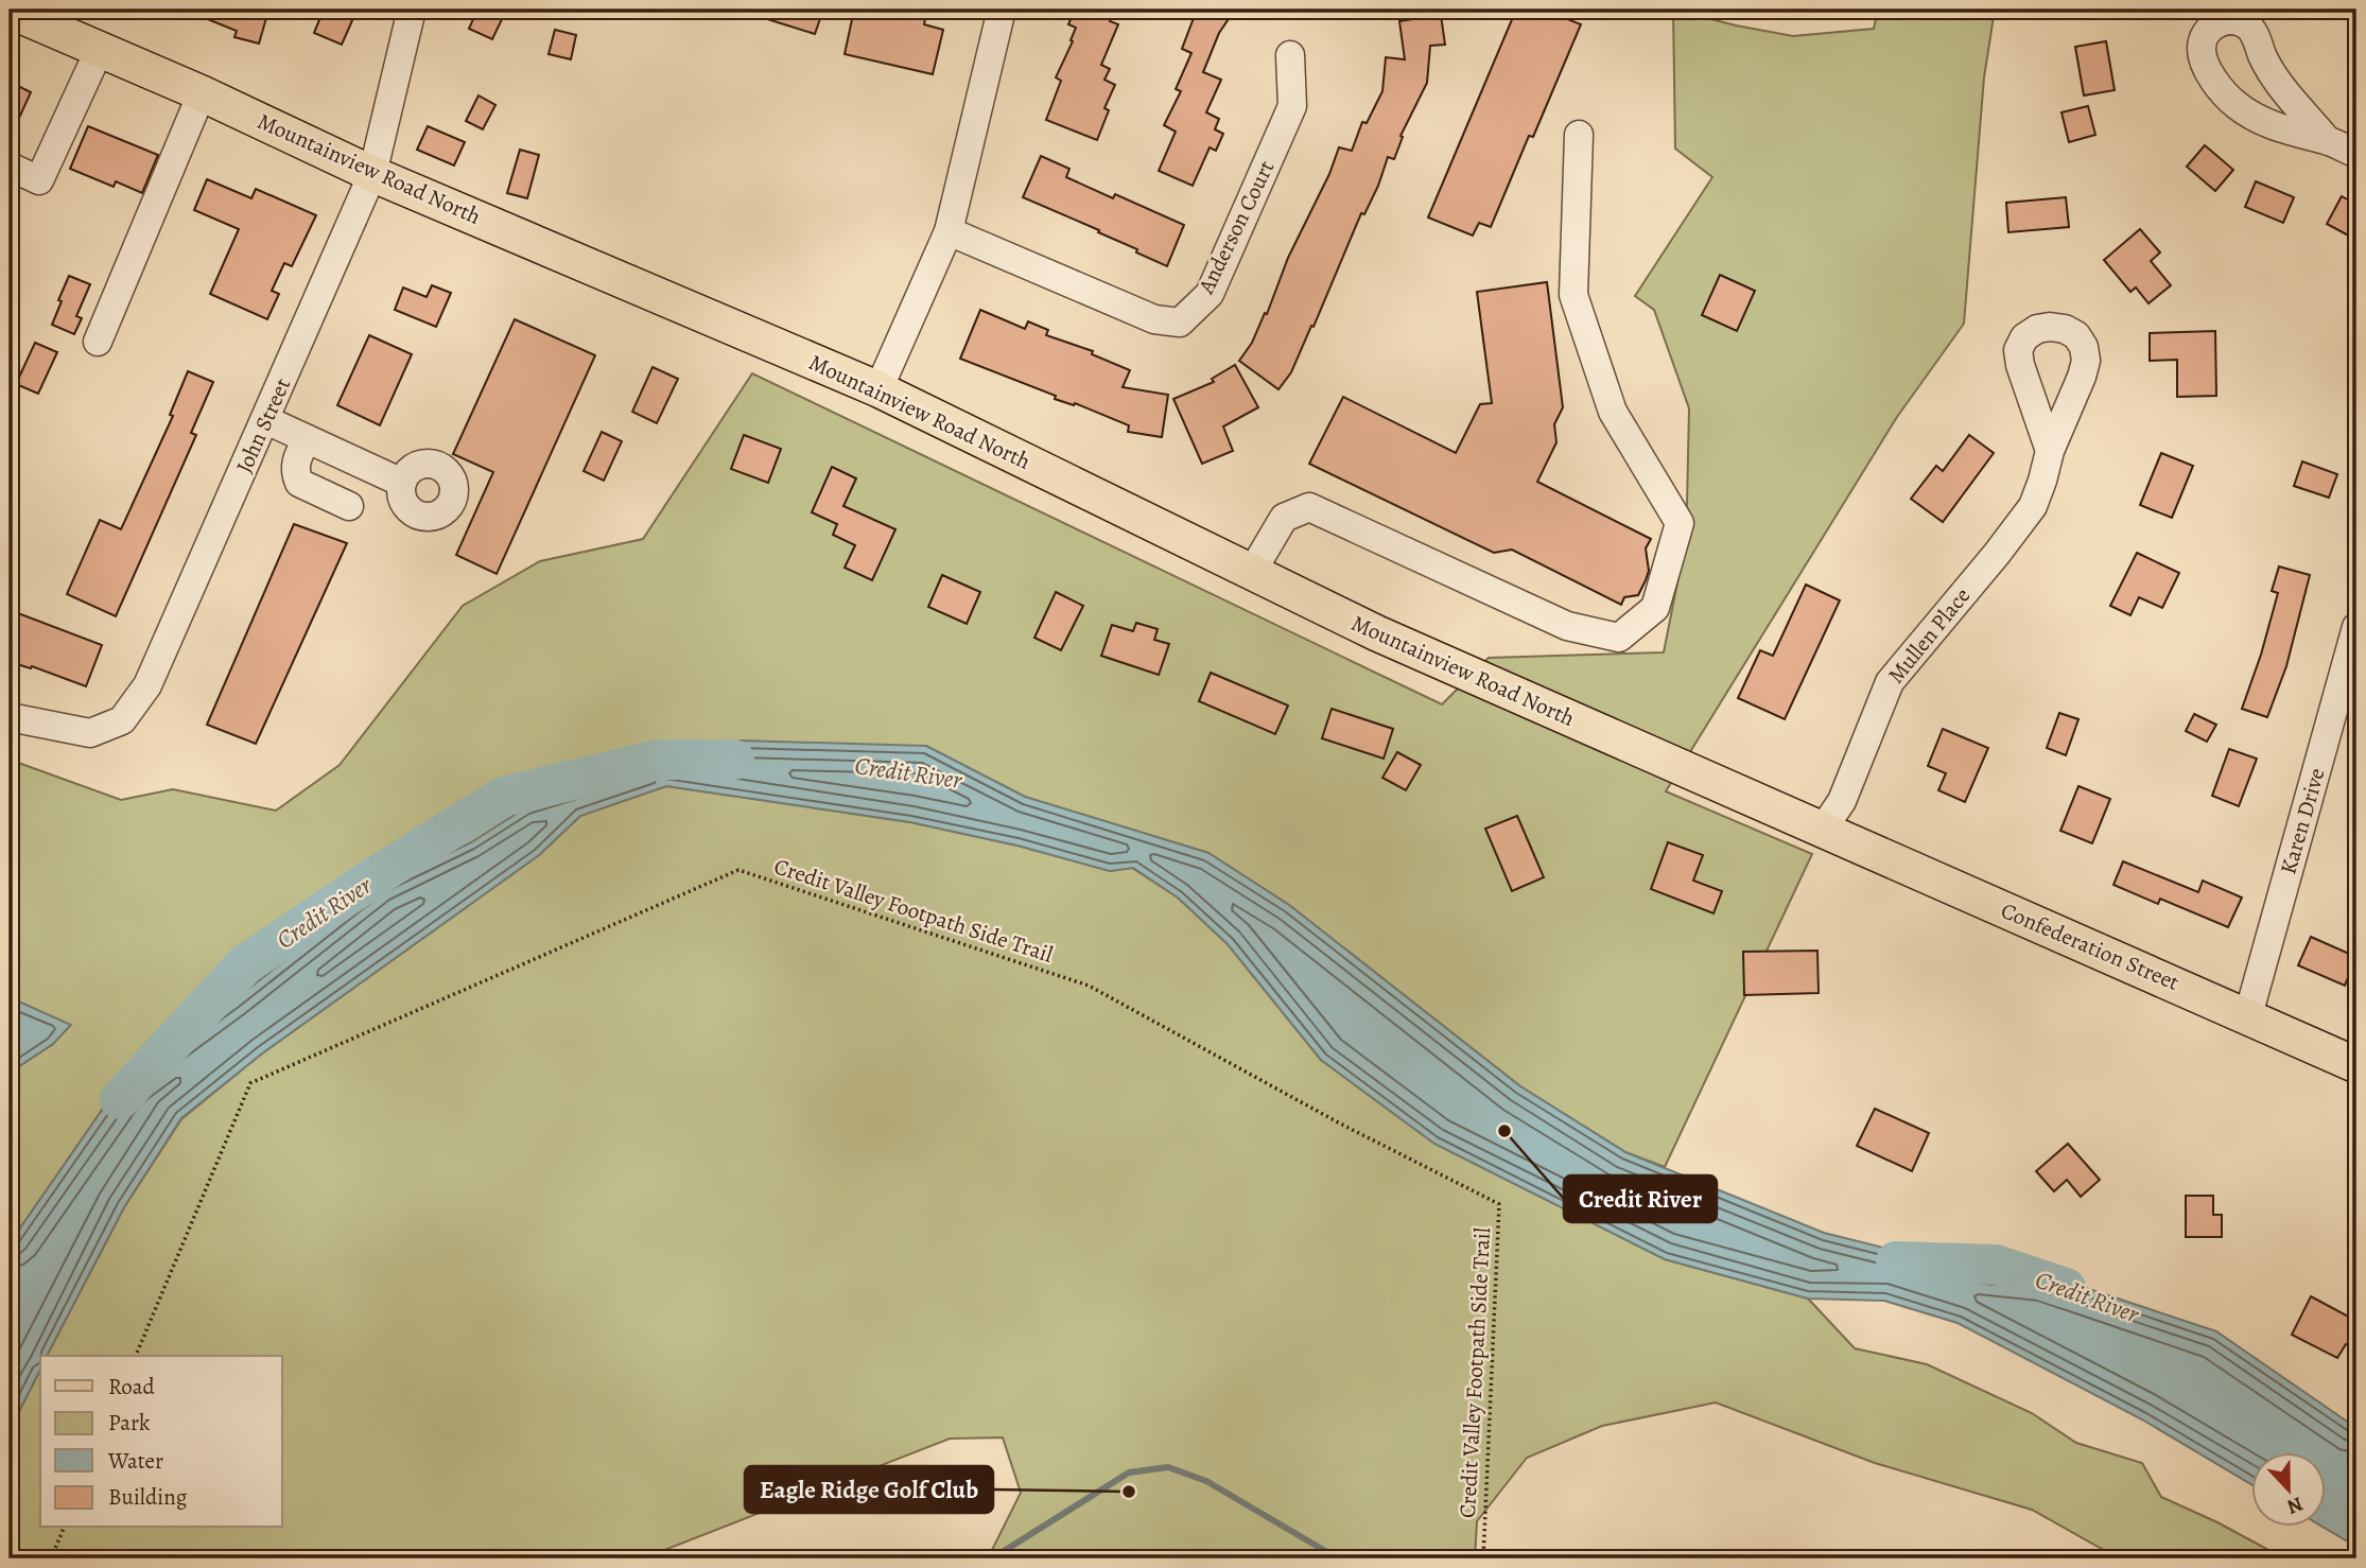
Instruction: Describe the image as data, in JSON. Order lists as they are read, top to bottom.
{
  "streets": {
    "main road": ["Mountainview Road North", "Confederation Street"],
    "street": [
      "Anderson Court",
      "John Street",
      "Mullen Place",
      "Karen Drive"
    ],
    "path": ["Credit Valley Footpath Side Trail"]
  },
  "crossings": [
    ["Mountainview Road North", "John Street"],
    ["Mountainview Road North", "Mullen Place"],
    ["Mountainview Road North", "Confederation Street"],
    ["Mullen Place", "Confederation Street"],
    ["Karen Drive", "Confederation Street"]
  ],
  "water": ["Credit River"],
  "places": ["Credit River", "Eagle Ridge Golf Club"],
  "legend": [
    "Road",
    "Park",
    "Water",
    "Building"
  ],
  "north": "bottom"
}
